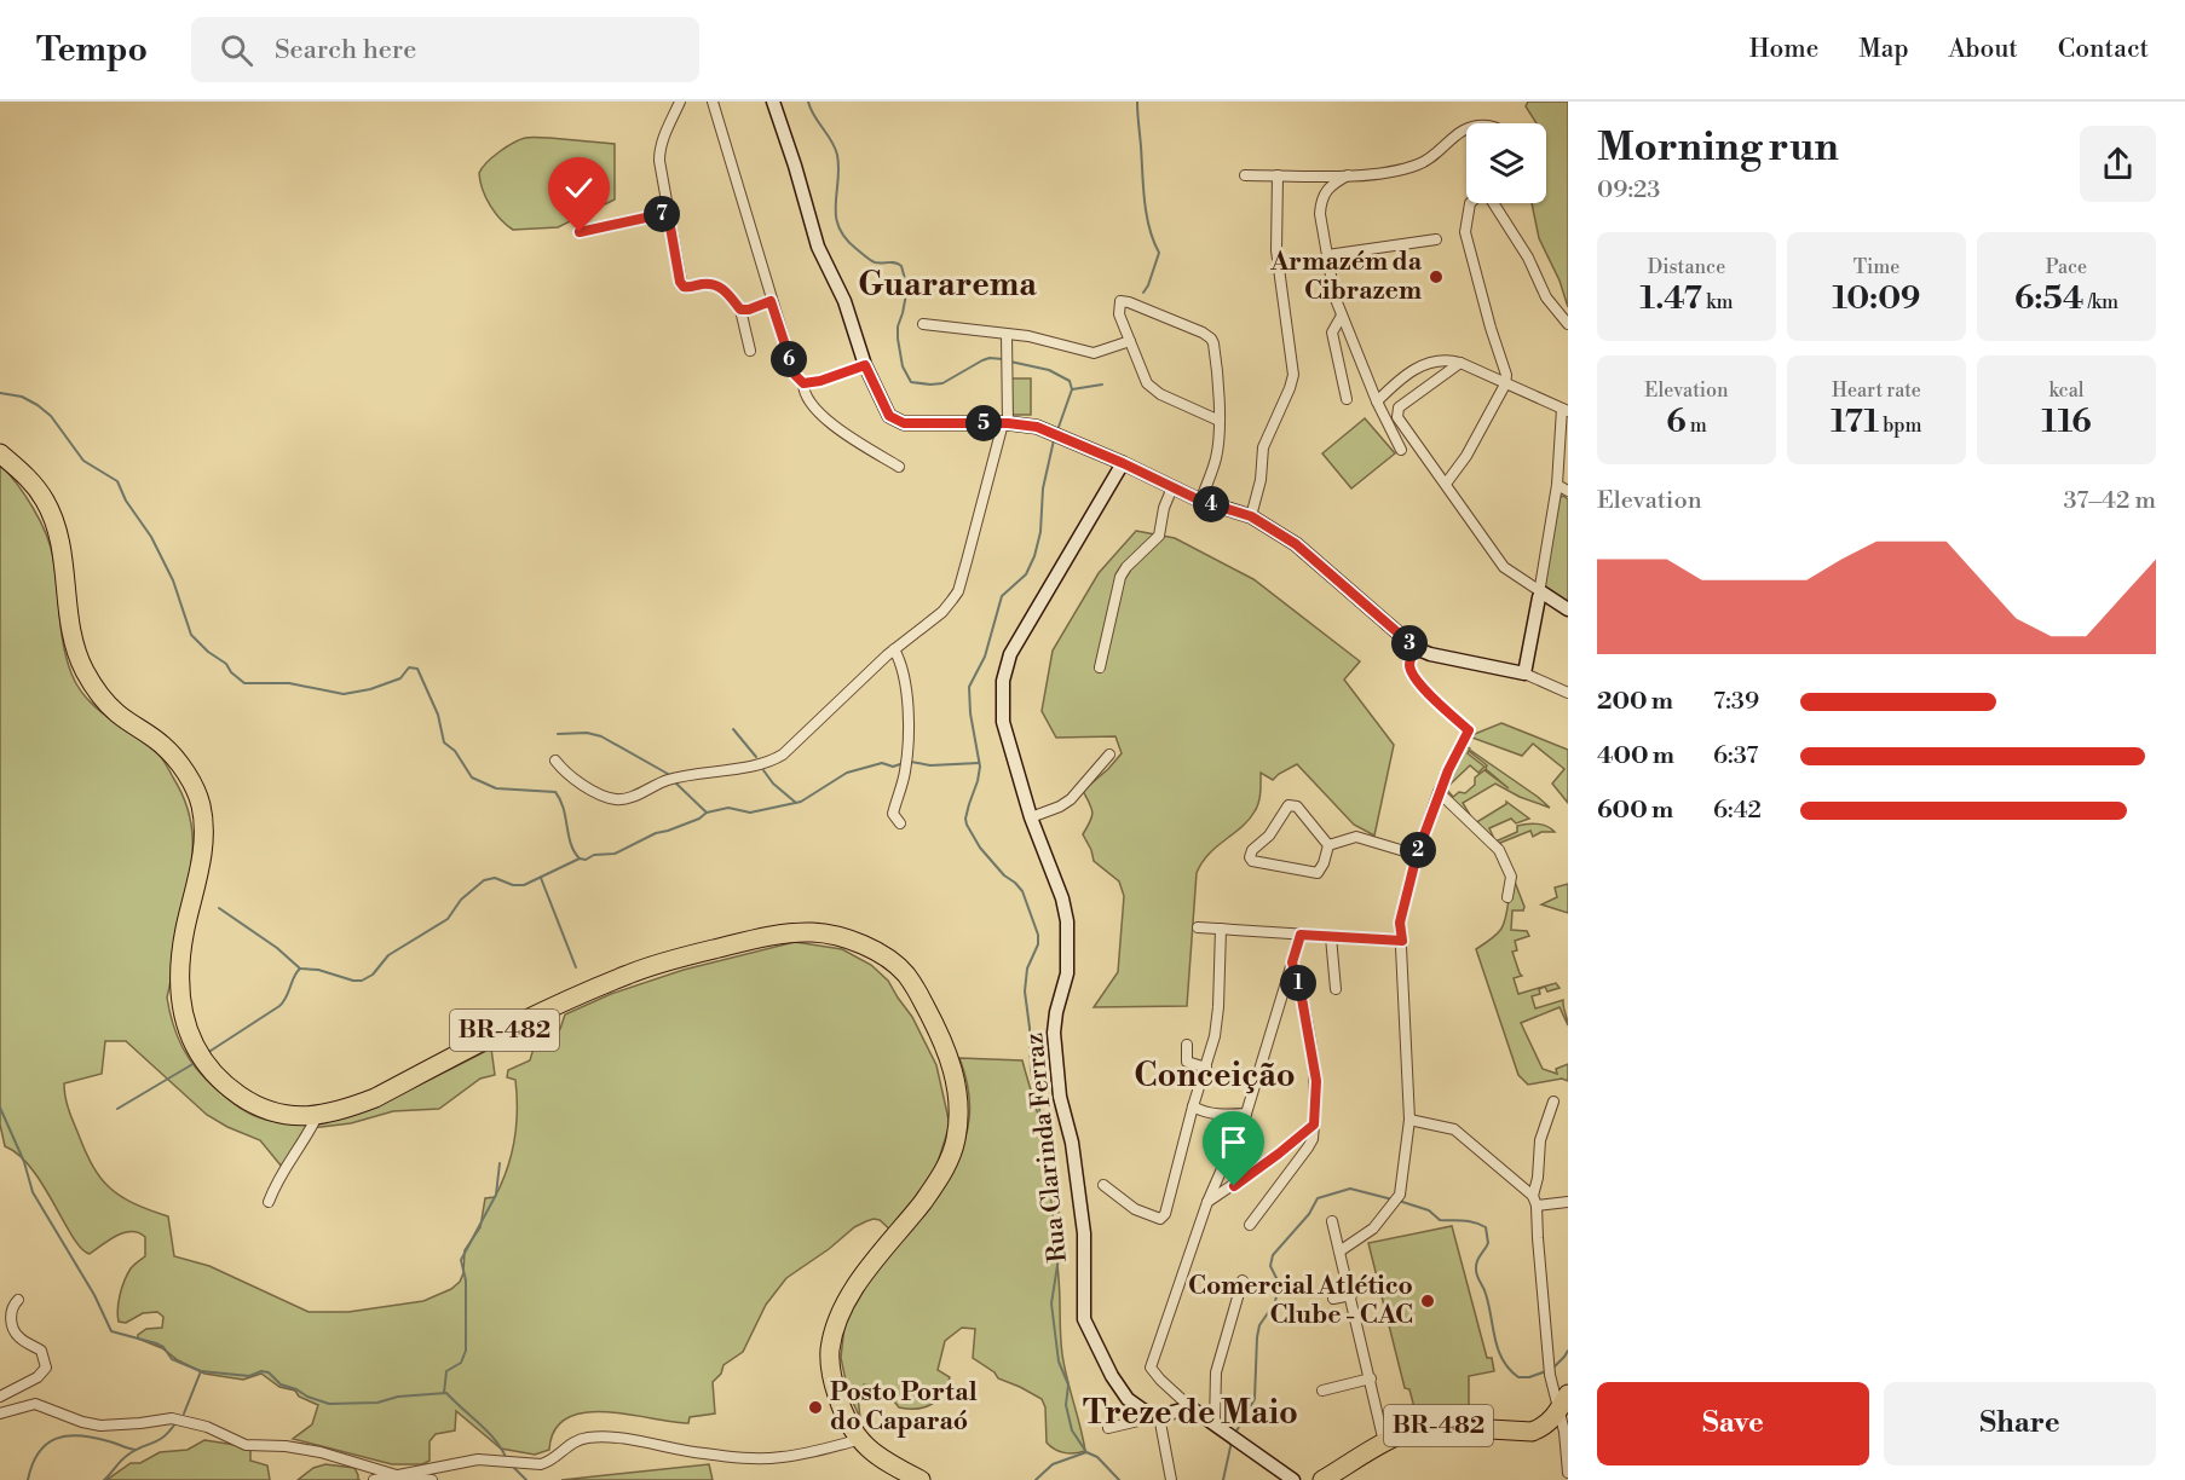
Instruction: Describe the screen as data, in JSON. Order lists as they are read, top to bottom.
{
  "streets": {
    "highway": ["BR-482"],
    "street": ["Rua Clarinda Ferraz"]
  },
  "districts": ["Guararema", "Conceição", "Treze de Maio"],
  "places": ["Armazém da Cibrazem", "Comercial Atlético Clube - CAC", "Posto Portal do Caparaó"],
  "page": {
    "header": "Tempo",
    "search": "Search here",
    "nav": [
      "Home",
      "Map",
      "About",
      "Contact"
    ],
    "heading": ["Morning run", "09:23"],
    "pins": [
      "7",
      "6",
      "5",
      "4",
      "3",
      "2",
      "1"
    ],
    "stats": [
      ["Distance", "1.47 km"],
      ["Time", "10:09"],
      ["Pace", "6:54 /km"],
      ["Elevation", "6 m"],
      ["Heart rate", "171 bpm"],
      ["kcal", "116"]
    ],
    "chart": ["Elevation", "37–42 m"],
    "list": [
      {
        "name": "200 m",
        "note": "7:39"
      },
      {
        "name": "400 m",
        "note": "6:37"
      },
      {
        "name": "600 m",
        "note": "6:42"
      }
    ],
    "buttons": ["Save", "Share"]
  }
}
